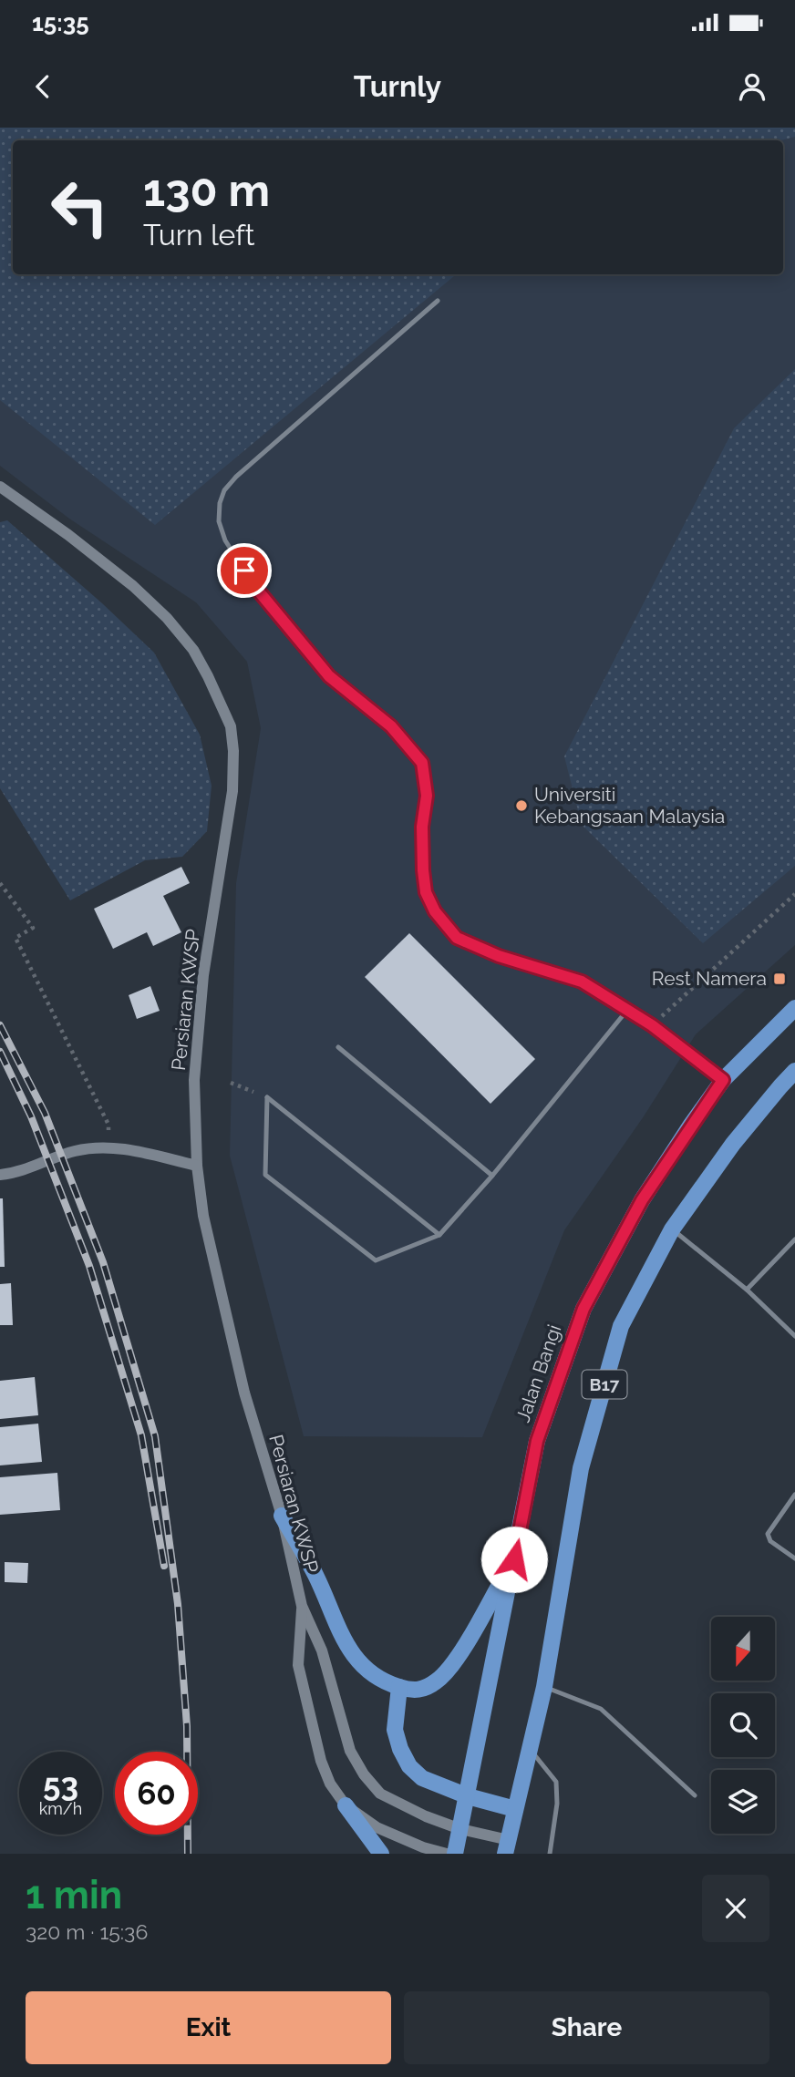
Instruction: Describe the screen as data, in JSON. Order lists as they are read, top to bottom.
{
  "streets": {
    "main road": ["Jalan Bangi", "B17"],
    "street": ["Persiaran KWSP"]
  },
  "crossings": [
    ["Persiaran KWSP", "Jalan Bangi"],
    ["Persiaran KWSP", "B17"]
  ],
  "places": {
    "other": ["Universiti Kebangsaan Malaysia"],
    "transit": ["Rest Namera"]
  },
  "north": "bottom",
  "page": {
    "status": "15:35",
    "header": "Turnly",
    "turn": ["130 m", "Turn left"],
    "speed": "53 km/h",
    "limit": "60",
    "heading": ["1 min", "320 m · 15:36"],
    "buttons": ["Exit", "Share"]
  }
}
